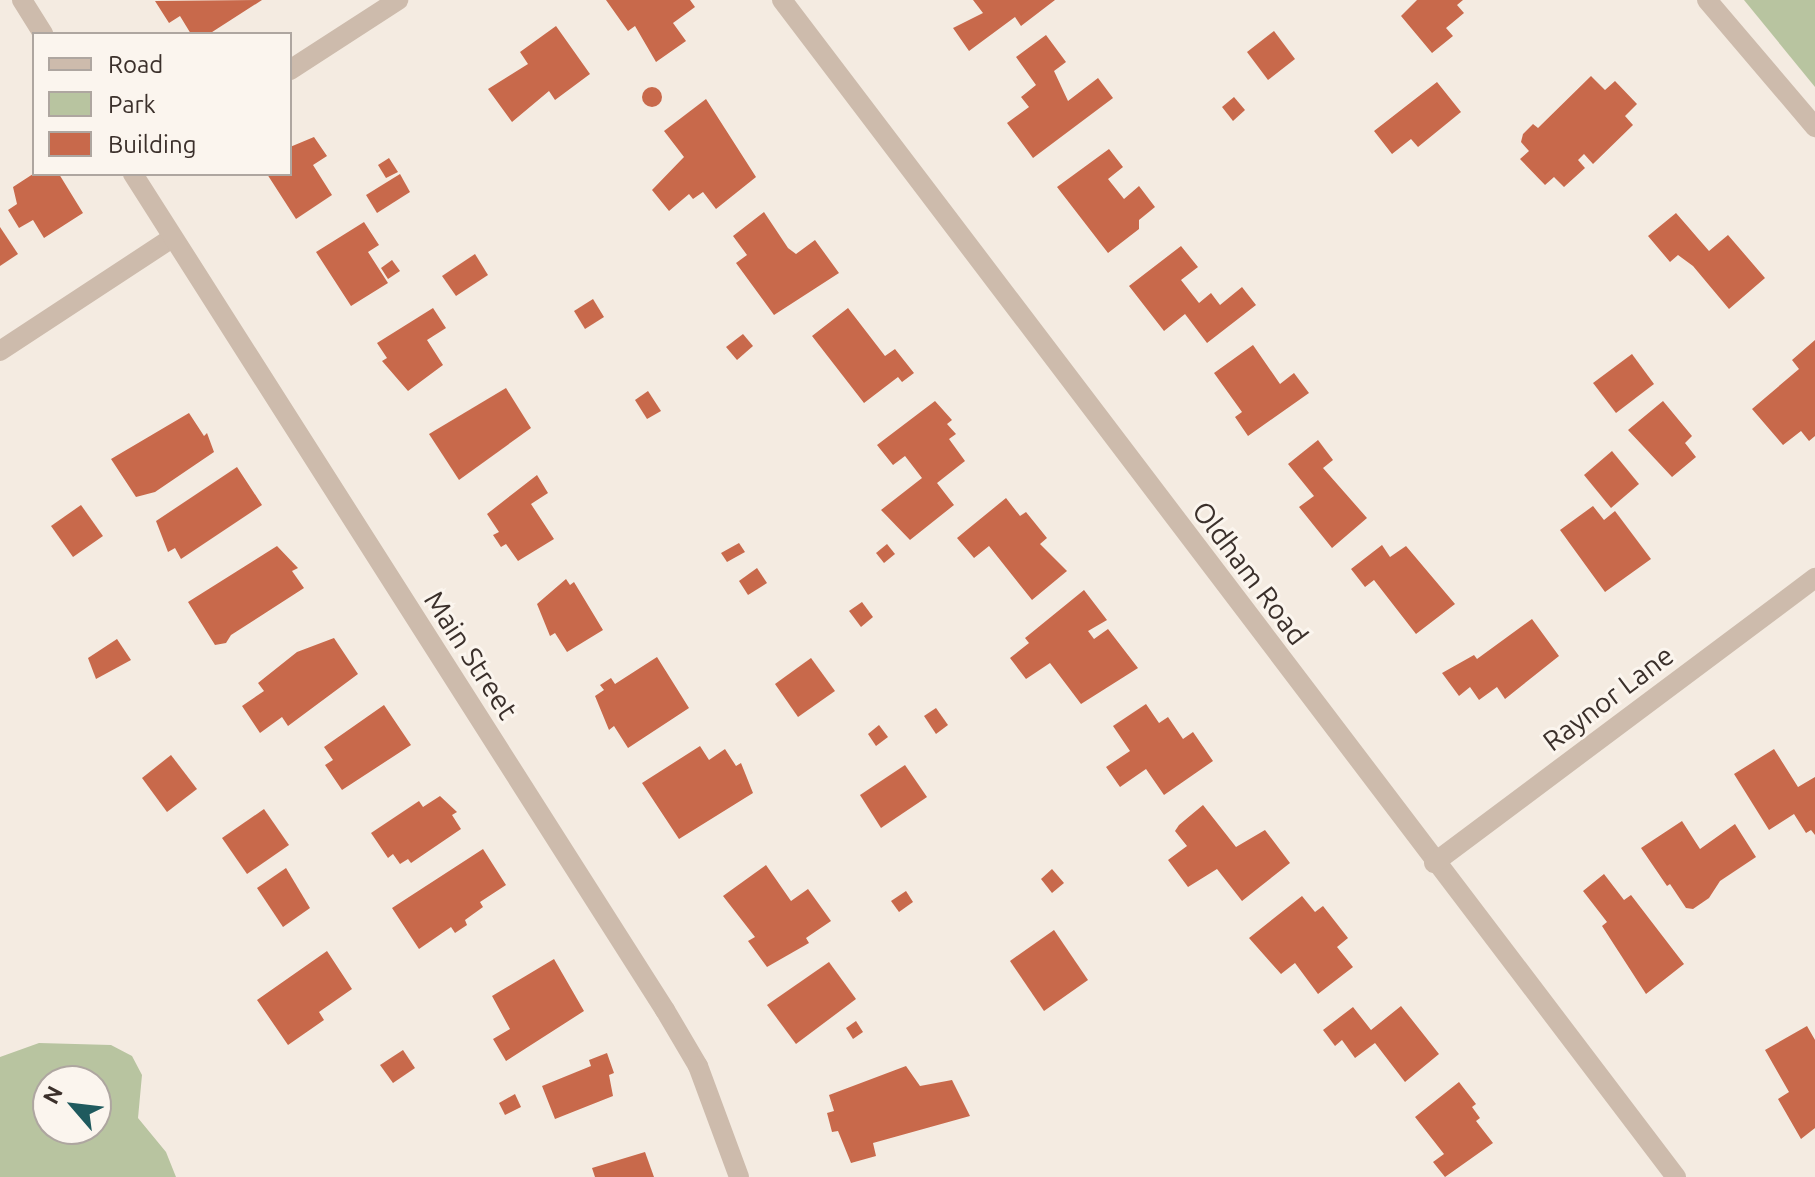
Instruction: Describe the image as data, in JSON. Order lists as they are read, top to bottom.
{
  "streets": {
    "street": ["Oldham Road", "Main Street", "Raynor Lane"]
  },
  "crossings": [
    ["Oldham Road", "Raynor Lane"]
  ],
  "legend": ["Road", "Park", "Building"],
  "north": "top left"
}
